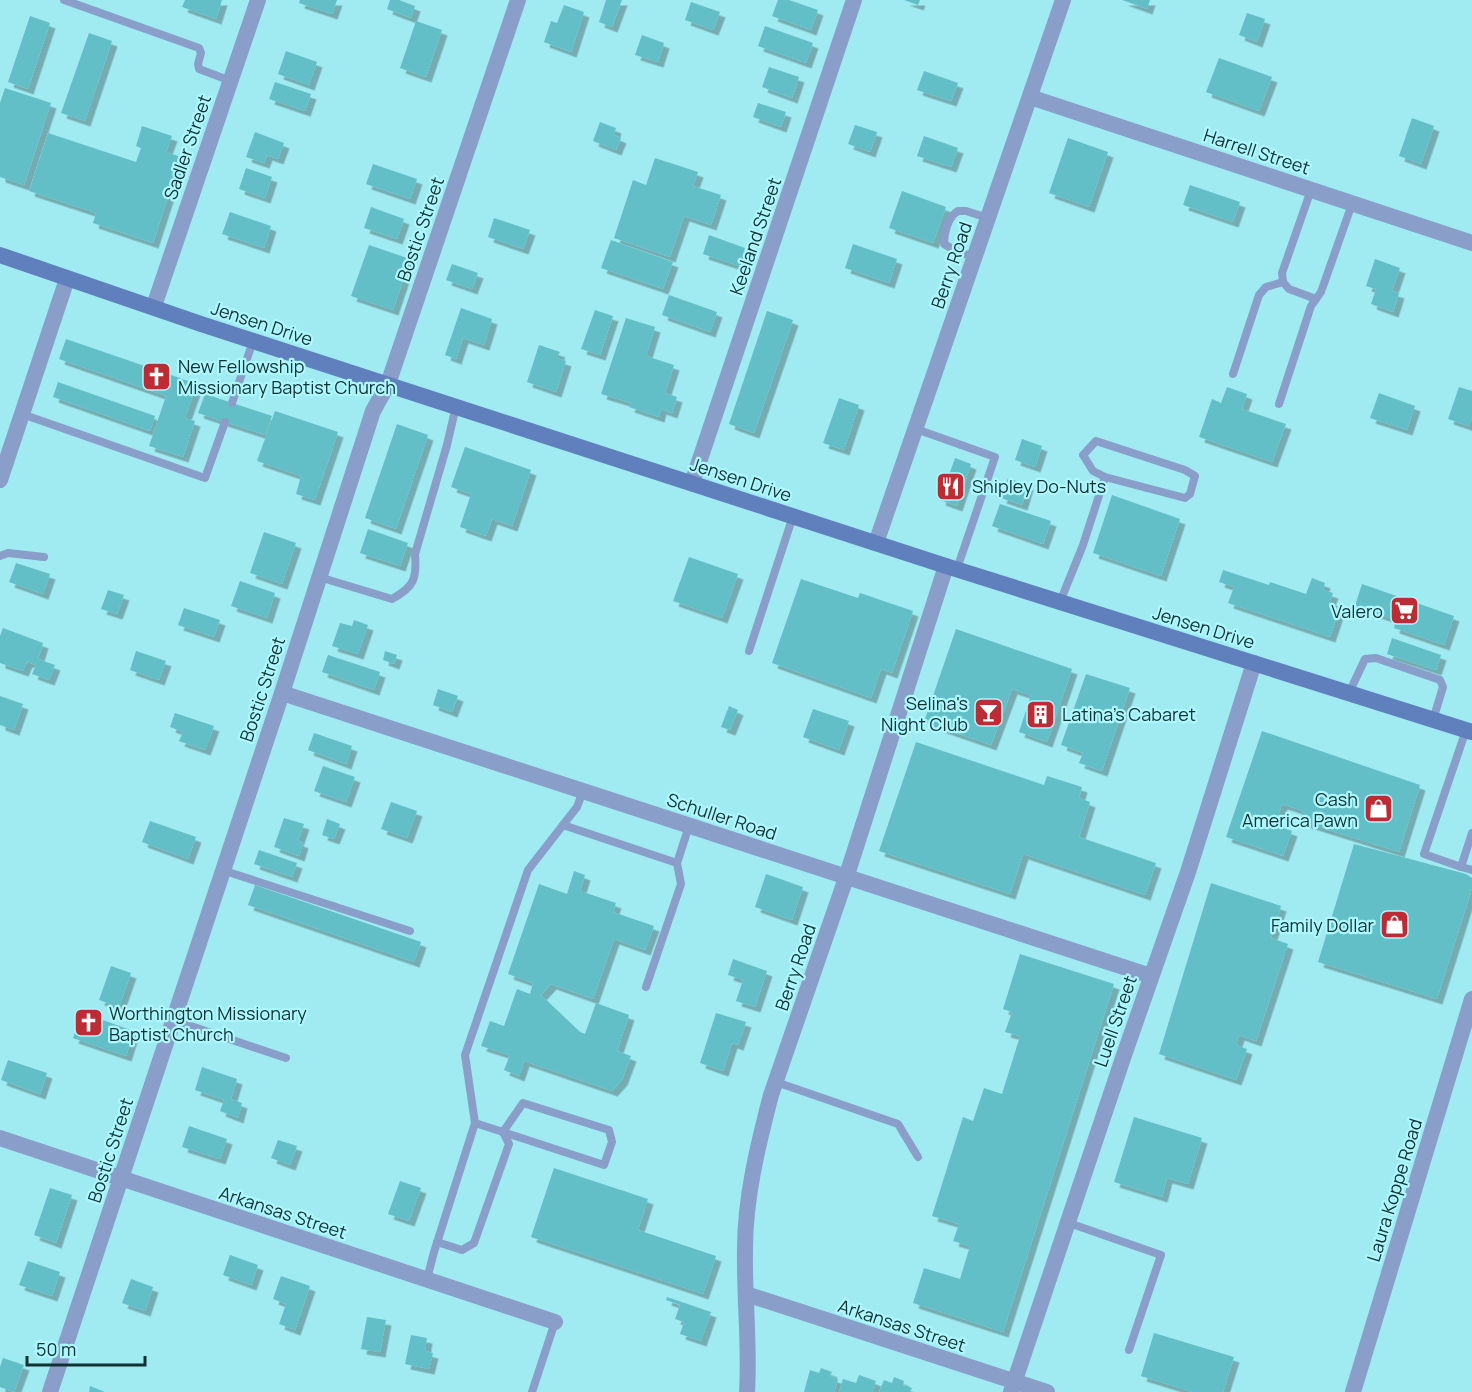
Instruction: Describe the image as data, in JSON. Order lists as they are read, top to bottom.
{
  "streets": {
    "main road": ["Jensen Drive"],
    "street": [
      "Sadler Street",
      "Harrell Street",
      "Bostic Street",
      "Keeland Street",
      "Berry Road",
      "Schuller Road",
      "Luell Street",
      "Laura Koppe Road",
      "Arkansas Street"
    ]
  },
  "crossings": [
    ["Sadler Street", "Jensen Drive"],
    ["Harrell Street", "Berry Road"],
    ["Bostic Street", "Jensen Drive"],
    ["Bostic Street", "Schuller Road"],
    ["Bostic Street", "Arkansas Street"],
    ["Keeland Street", "Jensen Drive"],
    ["Berry Road", "Jensen Drive"],
    ["Berry Road", "Schuller Road"],
    ["Berry Road", "Arkansas Street"],
    ["Jensen Drive", "Luell Street"],
    ["Schuller Road", "Luell Street"],
    ["Luell Street", "Arkansas Street"]
  ],
  "places": {
    "church": ["New Fellowship Missionary Baptist Church", "Worthington Missionary Baptist Church"],
    "restaurant": ["Shipley Do-Nuts"],
    "supermarket": ["Valero"],
    "bar": ["Selina's Night Club"],
    "building": ["Latina's Cabaret"],
    "shop": ["Cash America Pawn", "Family Dollar"]
  },
  "scale_bar": "50 m"
}
